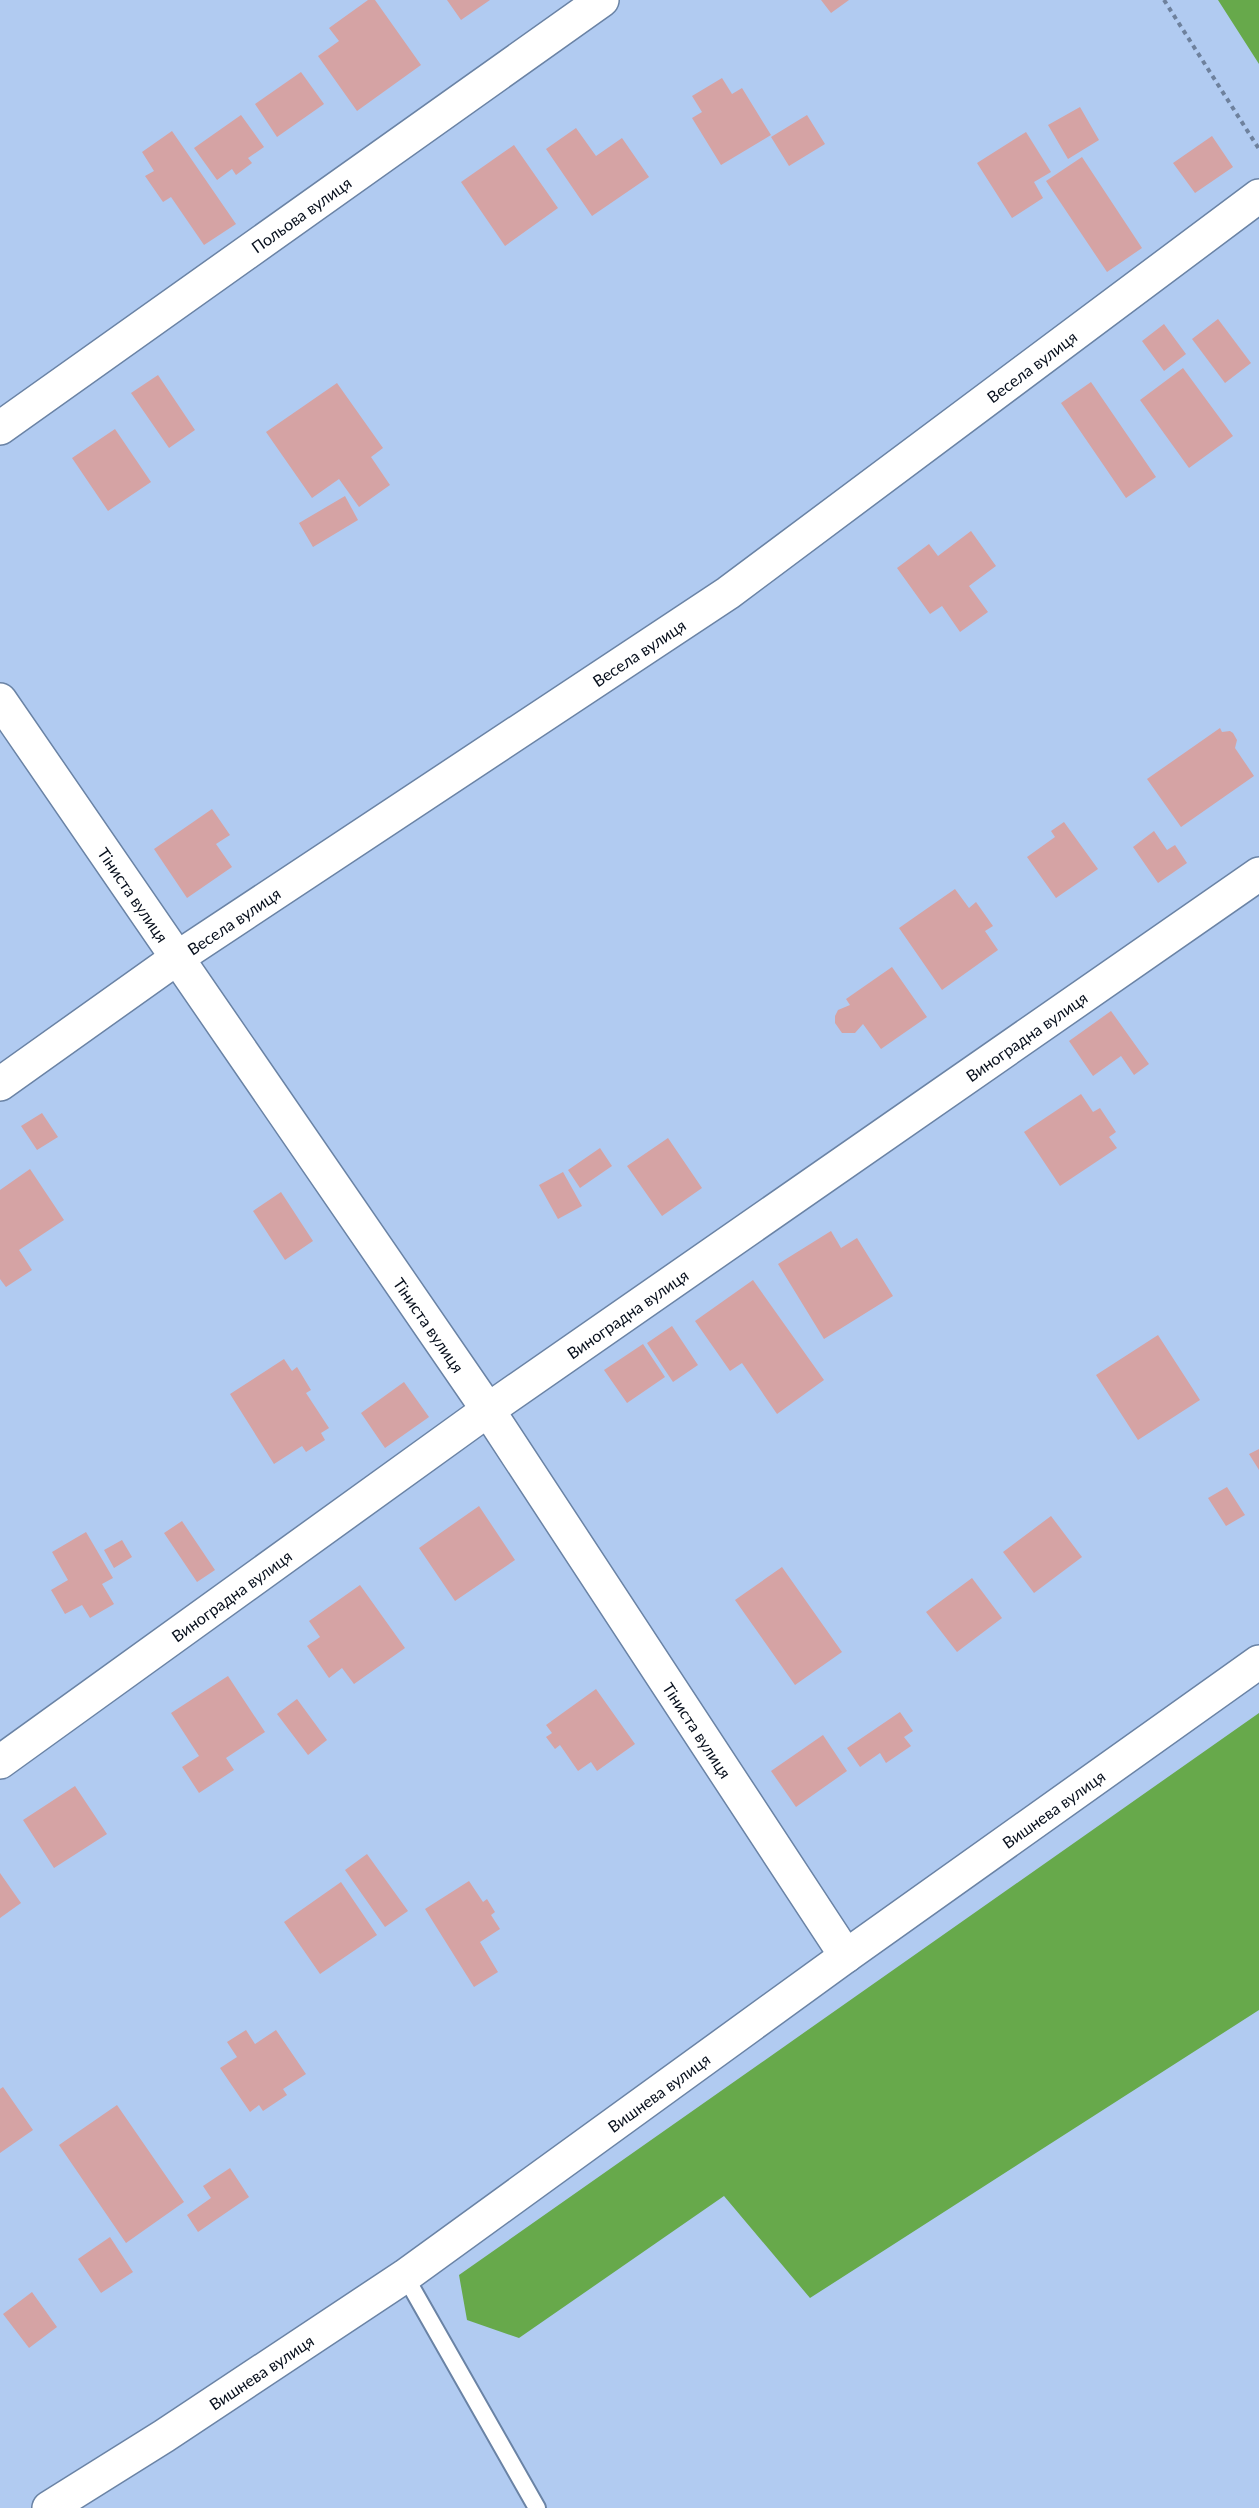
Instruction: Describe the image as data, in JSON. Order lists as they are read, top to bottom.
{
  "streets": {
    "street": [
      "Польова вулиця",
      "Весела вулиця",
      "Тіниста вулиця",
      "Виноградна вулиця",
      "Вишнева вулиця"
    ]
  },
  "crossings": [
    ["Весела вулиця", "Тіниста вулиця"],
    ["Тіниста вулиця", "Виноградна вулиця"],
    ["Тіниста вулиця", "Вишнева вулиця"]
  ]
}
